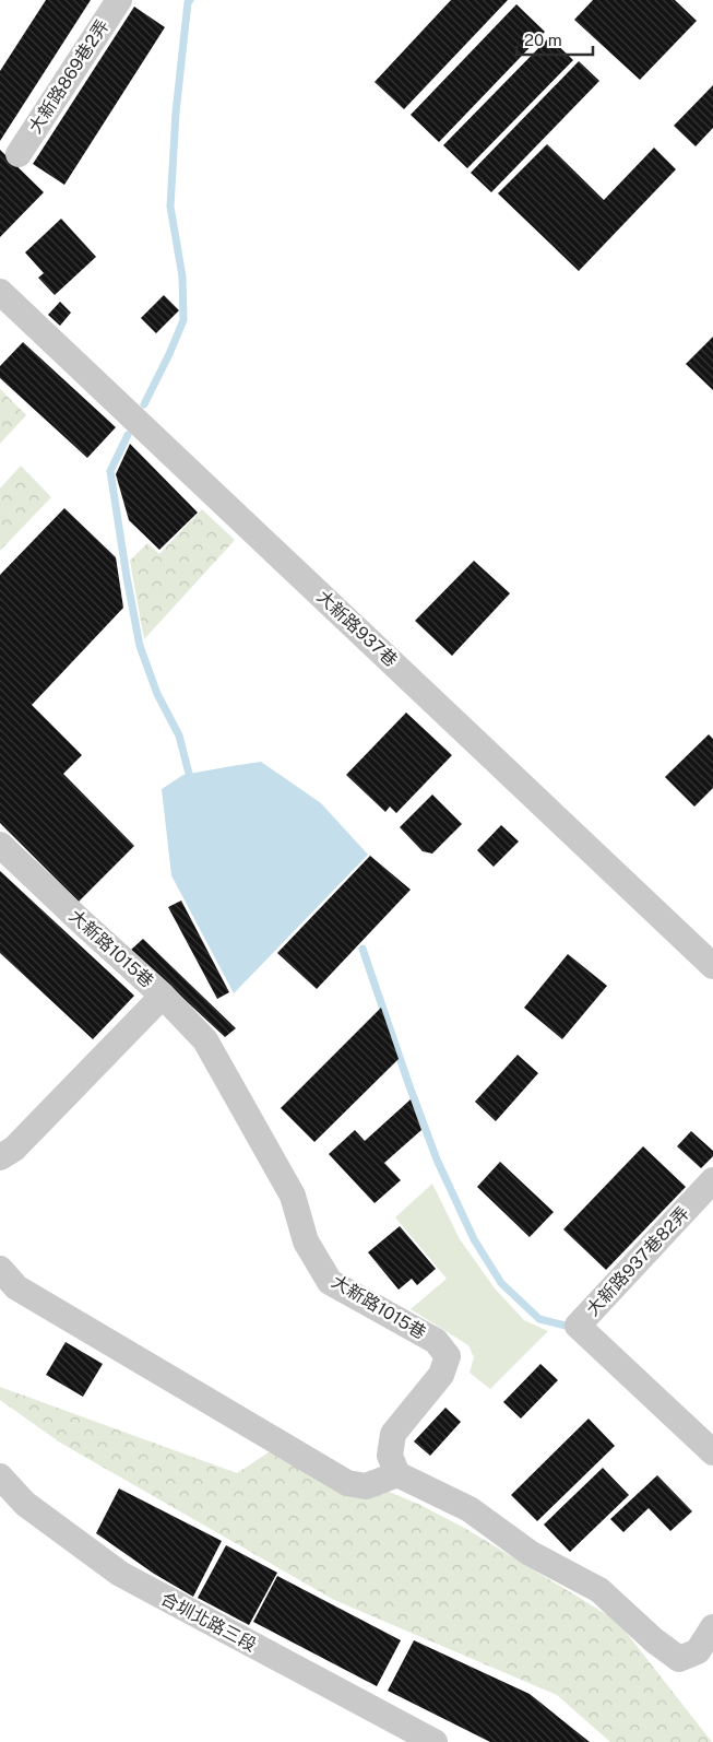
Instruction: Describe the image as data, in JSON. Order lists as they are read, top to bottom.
{
  "streets": {
    "street": [
      "大新路869巷2弄",
      "大新路937巷",
      "大新路1015巷",
      "大新路937巷82弄",
      "合圳北路三段"
    ]
  },
  "scale_bar": "20 m"
}
